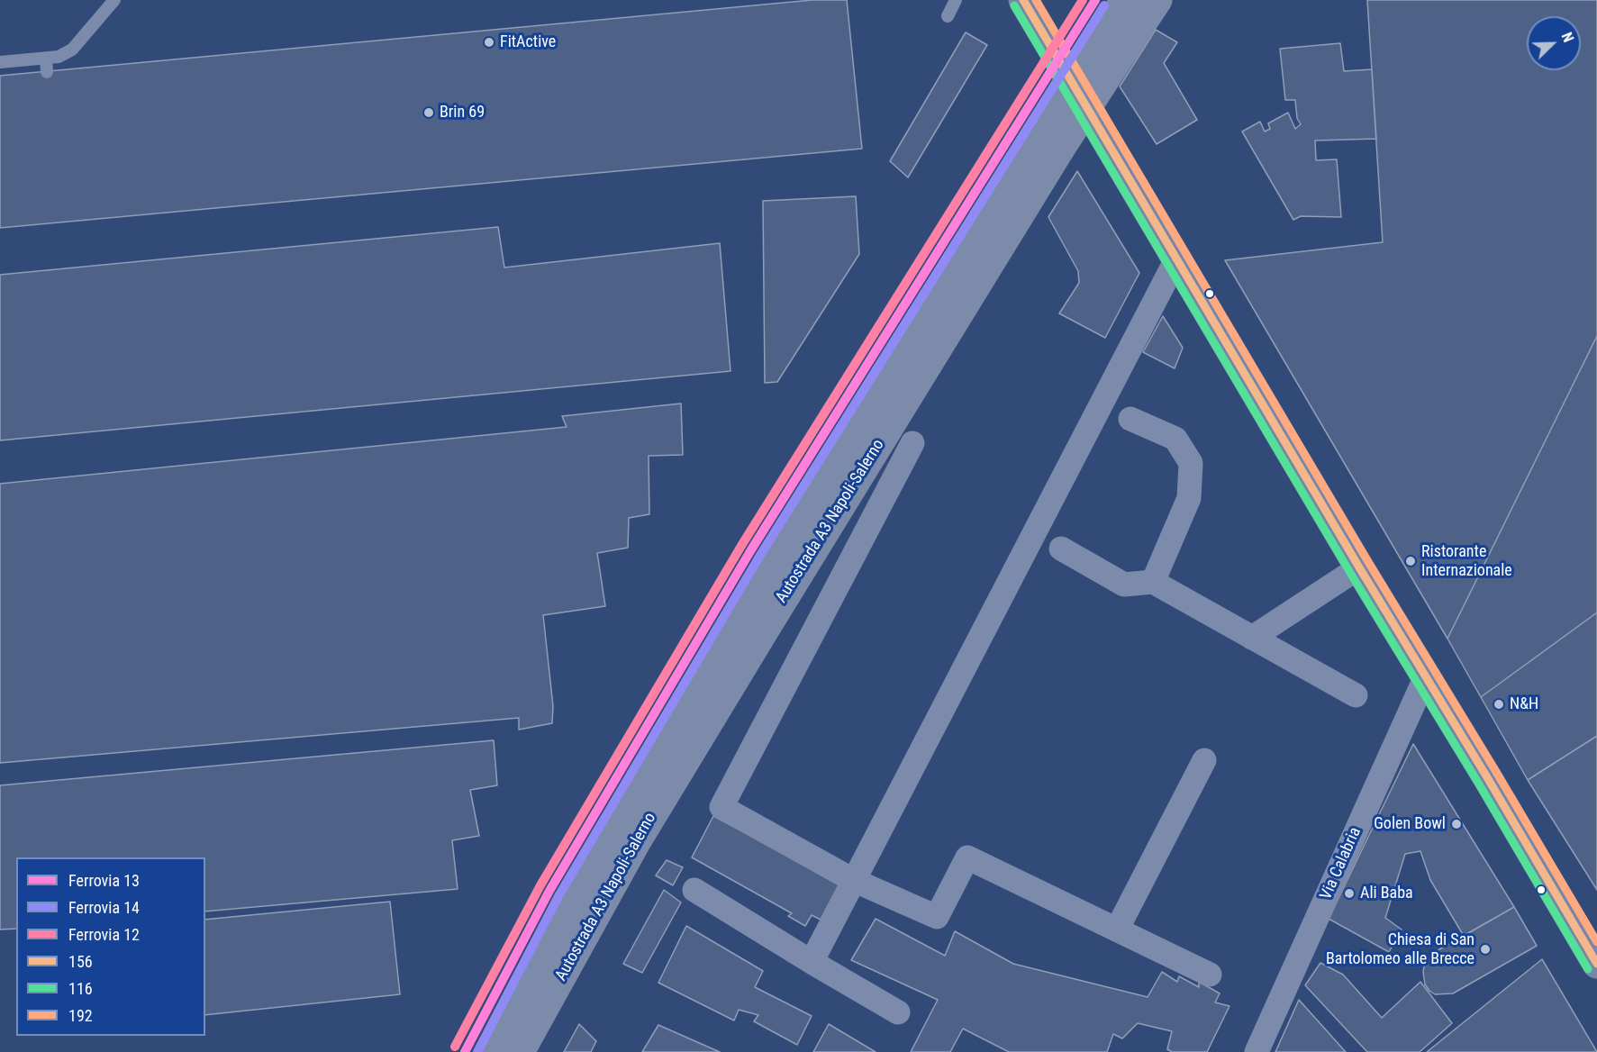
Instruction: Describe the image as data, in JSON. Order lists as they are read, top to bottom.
{
  "streets": {
    "highway": ["Autostrada A3 Napoli-Salerno"],
    "street": ["Via Calabria"]
  },
  "places": [
    "FitActive",
    "Brin 69",
    "Ristorante Internazionale",
    "N&H",
    "Golen Bowl",
    "Ali Baba",
    "Chiesa di San Bartolomeo alle Brecce"
  ],
  "lines": [
    "rail line 13",
    "rail line 12",
    "transit line 156",
    "transit line 192",
    "rail line 14",
    "transit line 116"
  ],
  "legend": [
    "Ferrovia 13",
    "Ferrovia 14",
    "Ferrovia 12",
    "156",
    "116",
    "192"
  ],
  "north": "top right"
}
